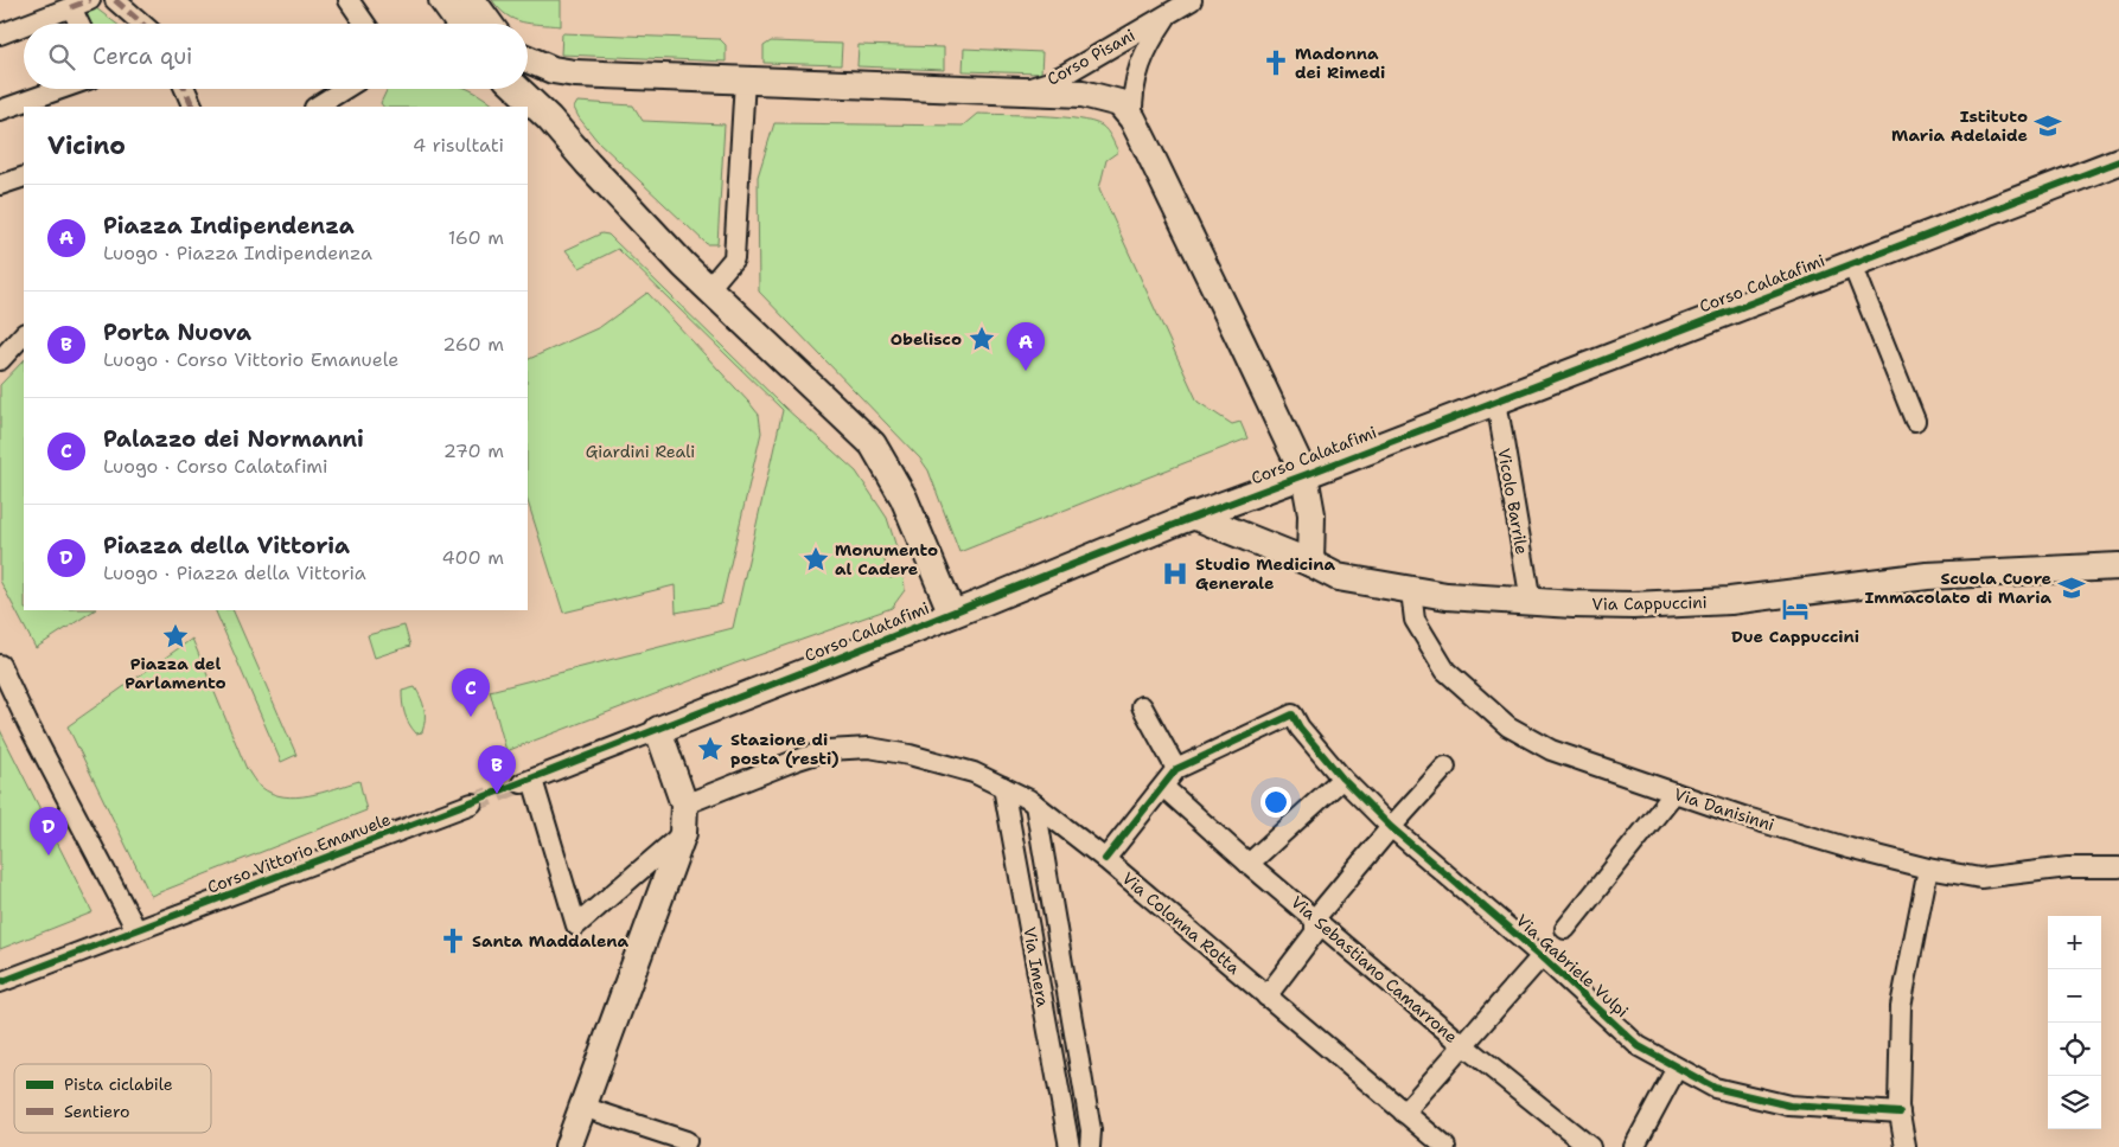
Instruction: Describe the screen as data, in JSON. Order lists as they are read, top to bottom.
{
  "streets": {
    "main road": ["Corso Calatafimi", "Via Cappuccini"],
    "street": [
      "Corso Pisani",
      "Vicolo Barrile",
      "Via Danisinni",
      "Corso Vittorio Emanuele",
      "Via Colonna Rotta",
      "Via Gabriele Vulpi",
      "Via Imera",
      "Via Sebastiano Camarrone"
    ]
  },
  "crossings": [
    ["Corso Calatafimi", "Vicolo Barrile"],
    ["Corso Calatafimi", "Via Cappuccini"],
    ["Vicolo Barrile", "Via Cappuccini"],
    ["Via Cappuccini", "Via Danisinni"],
    ["Via Colonna Rotta", "Via Imera"]
  ],
  "parks": ["Giardini Reali"],
  "places": {
    "church": ["Madonna dei Rimedi", "Santa Maddalena"],
    "school or university": ["Istituto Maria Adelaide", "Scuola Cuore Immacolato di Maria"],
    "place": [
      "Obelisco",
      "Monumento al Cadere",
      "Piazza del Parlamento",
      "Stazione di posta (resti)"
    ],
    "hospital": ["Studio Medicina Generale"],
    "hotel": ["Due Cappuccini"]
  },
  "legend": ["Pista ciclabile", "Sentiero"],
  "page": {
    "search": "Cerca qui",
    "heading": ["Vicino", "4 risultati"],
    "list": [
      {
        "mark": "A",
        "name": "Piazza Indipendenza",
        "note": "Luogo · Piazza Indipendenza",
        "value": "160 m"
      },
      {
        "mark": "B",
        "name": "Porta Nuova",
        "note": "Luogo · Corso Vittorio Emanuele",
        "value": "260 m"
      },
      {
        "mark": "C",
        "name": "Palazzo dei Normanni",
        "note": "Luogo · Corso Calatafimi",
        "value": "270 m"
      },
      {
        "mark": "D",
        "name": "Piazza della Vittoria",
        "note": "Luogo · Piazza della Vittoria",
        "value": "400 m"
      }
    ],
    "pins": [
      "A",
      "C",
      "B",
      "D"
    ],
    "map_buttons": ["+", "−"]
  }
}
